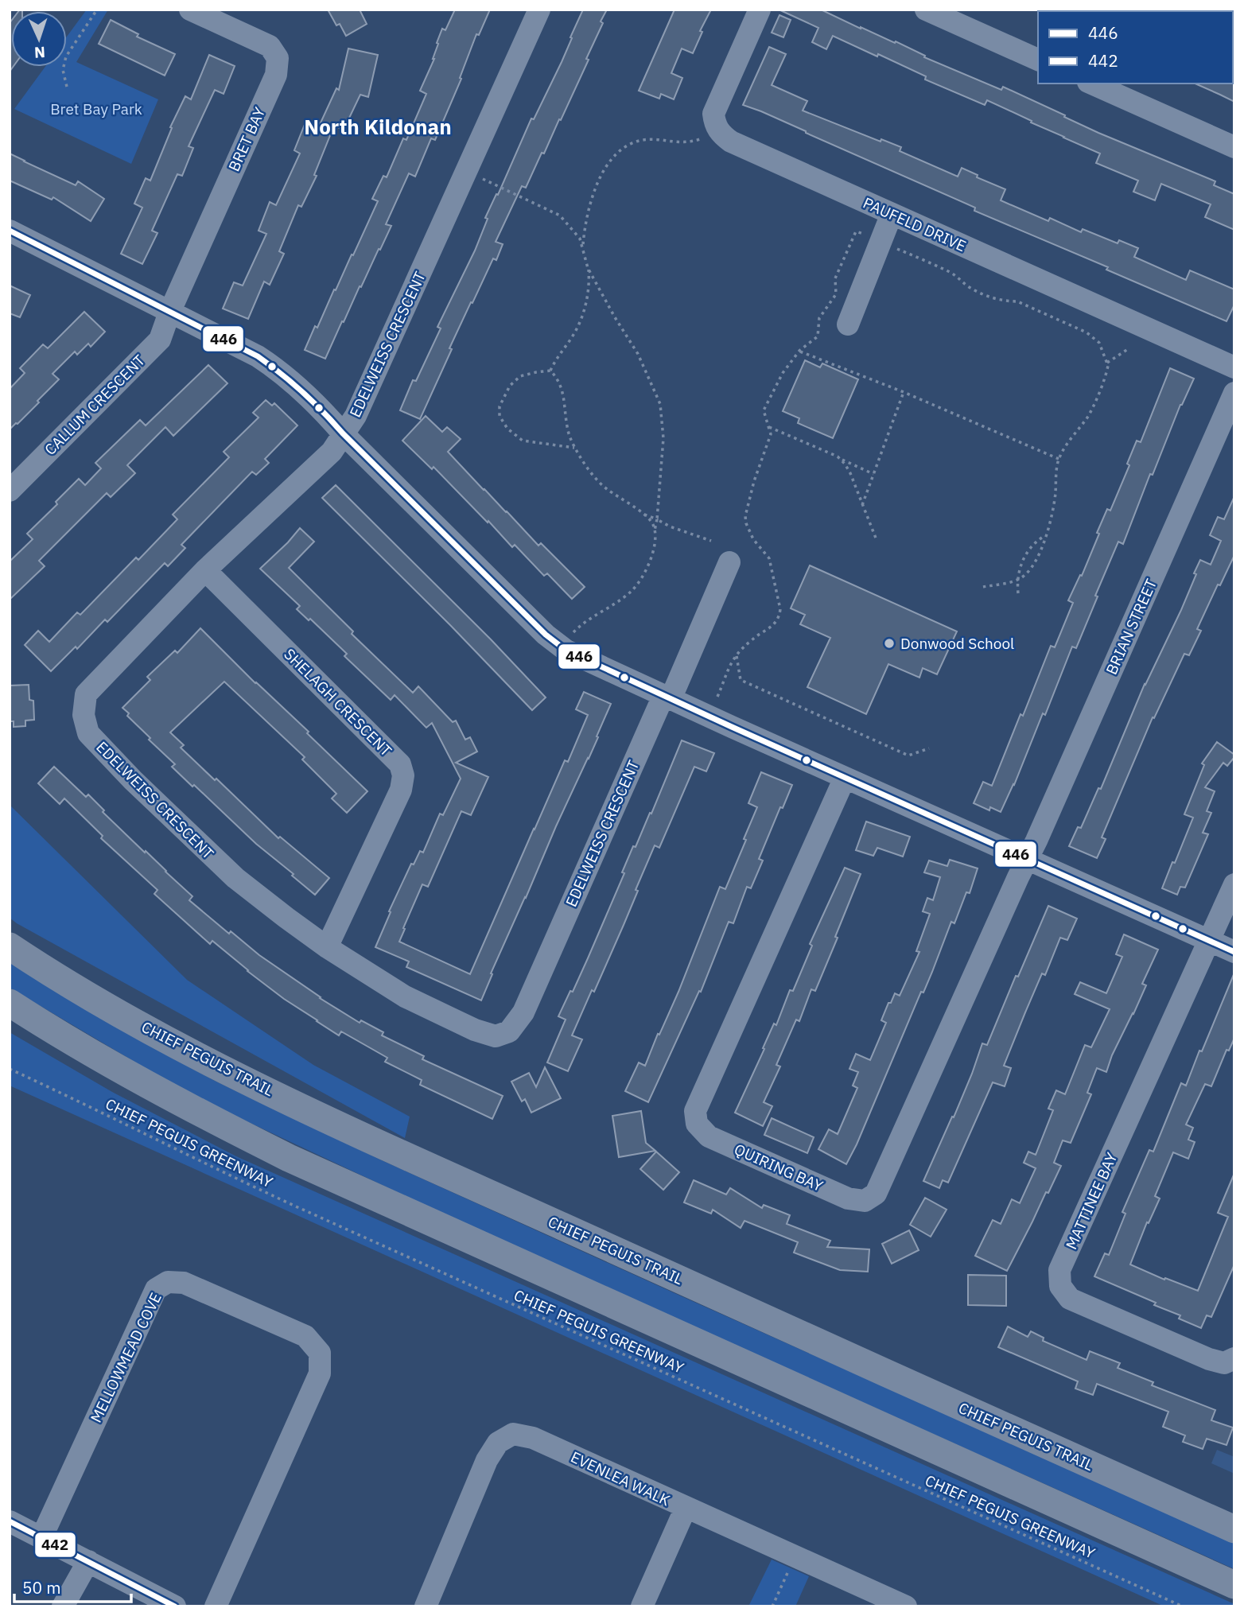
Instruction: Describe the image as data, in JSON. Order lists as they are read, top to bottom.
{
  "streets": {
    "main road": ["CHIEF PEGUIS TRAIL"],
    "street": [
      "BRET BAY",
      "PAUFELD DRIVE",
      "EDELWEISS CRESCENT",
      "CALLUM CRESCENT",
      "BRIAN STREET",
      "SHELAGH CRESCENT",
      "QUIRING BAY",
      "MATTINEE BAY",
      "MELLOWMEAD COVE",
      "EVENLEA WALK"
    ],
    "path": ["CHIEF PEGUIS GREENWAY"]
  },
  "crossings": [
    ["BRET BAY", "CALLUM CRESCENT"],
    ["EDELWEISS CRESCENT", "SHELAGH CRESCENT"],
    ["BRIAN STREET", "QUIRING BAY"]
  ],
  "districts": ["North Kildonan"],
  "parks": ["Bret Bay Park"],
  "places": ["Donwood School"],
  "lines": ["transit line 446", "transit line 442"],
  "legend": ["446", "442"],
  "scale_bar": "50 m",
  "north": "bottom"
}
